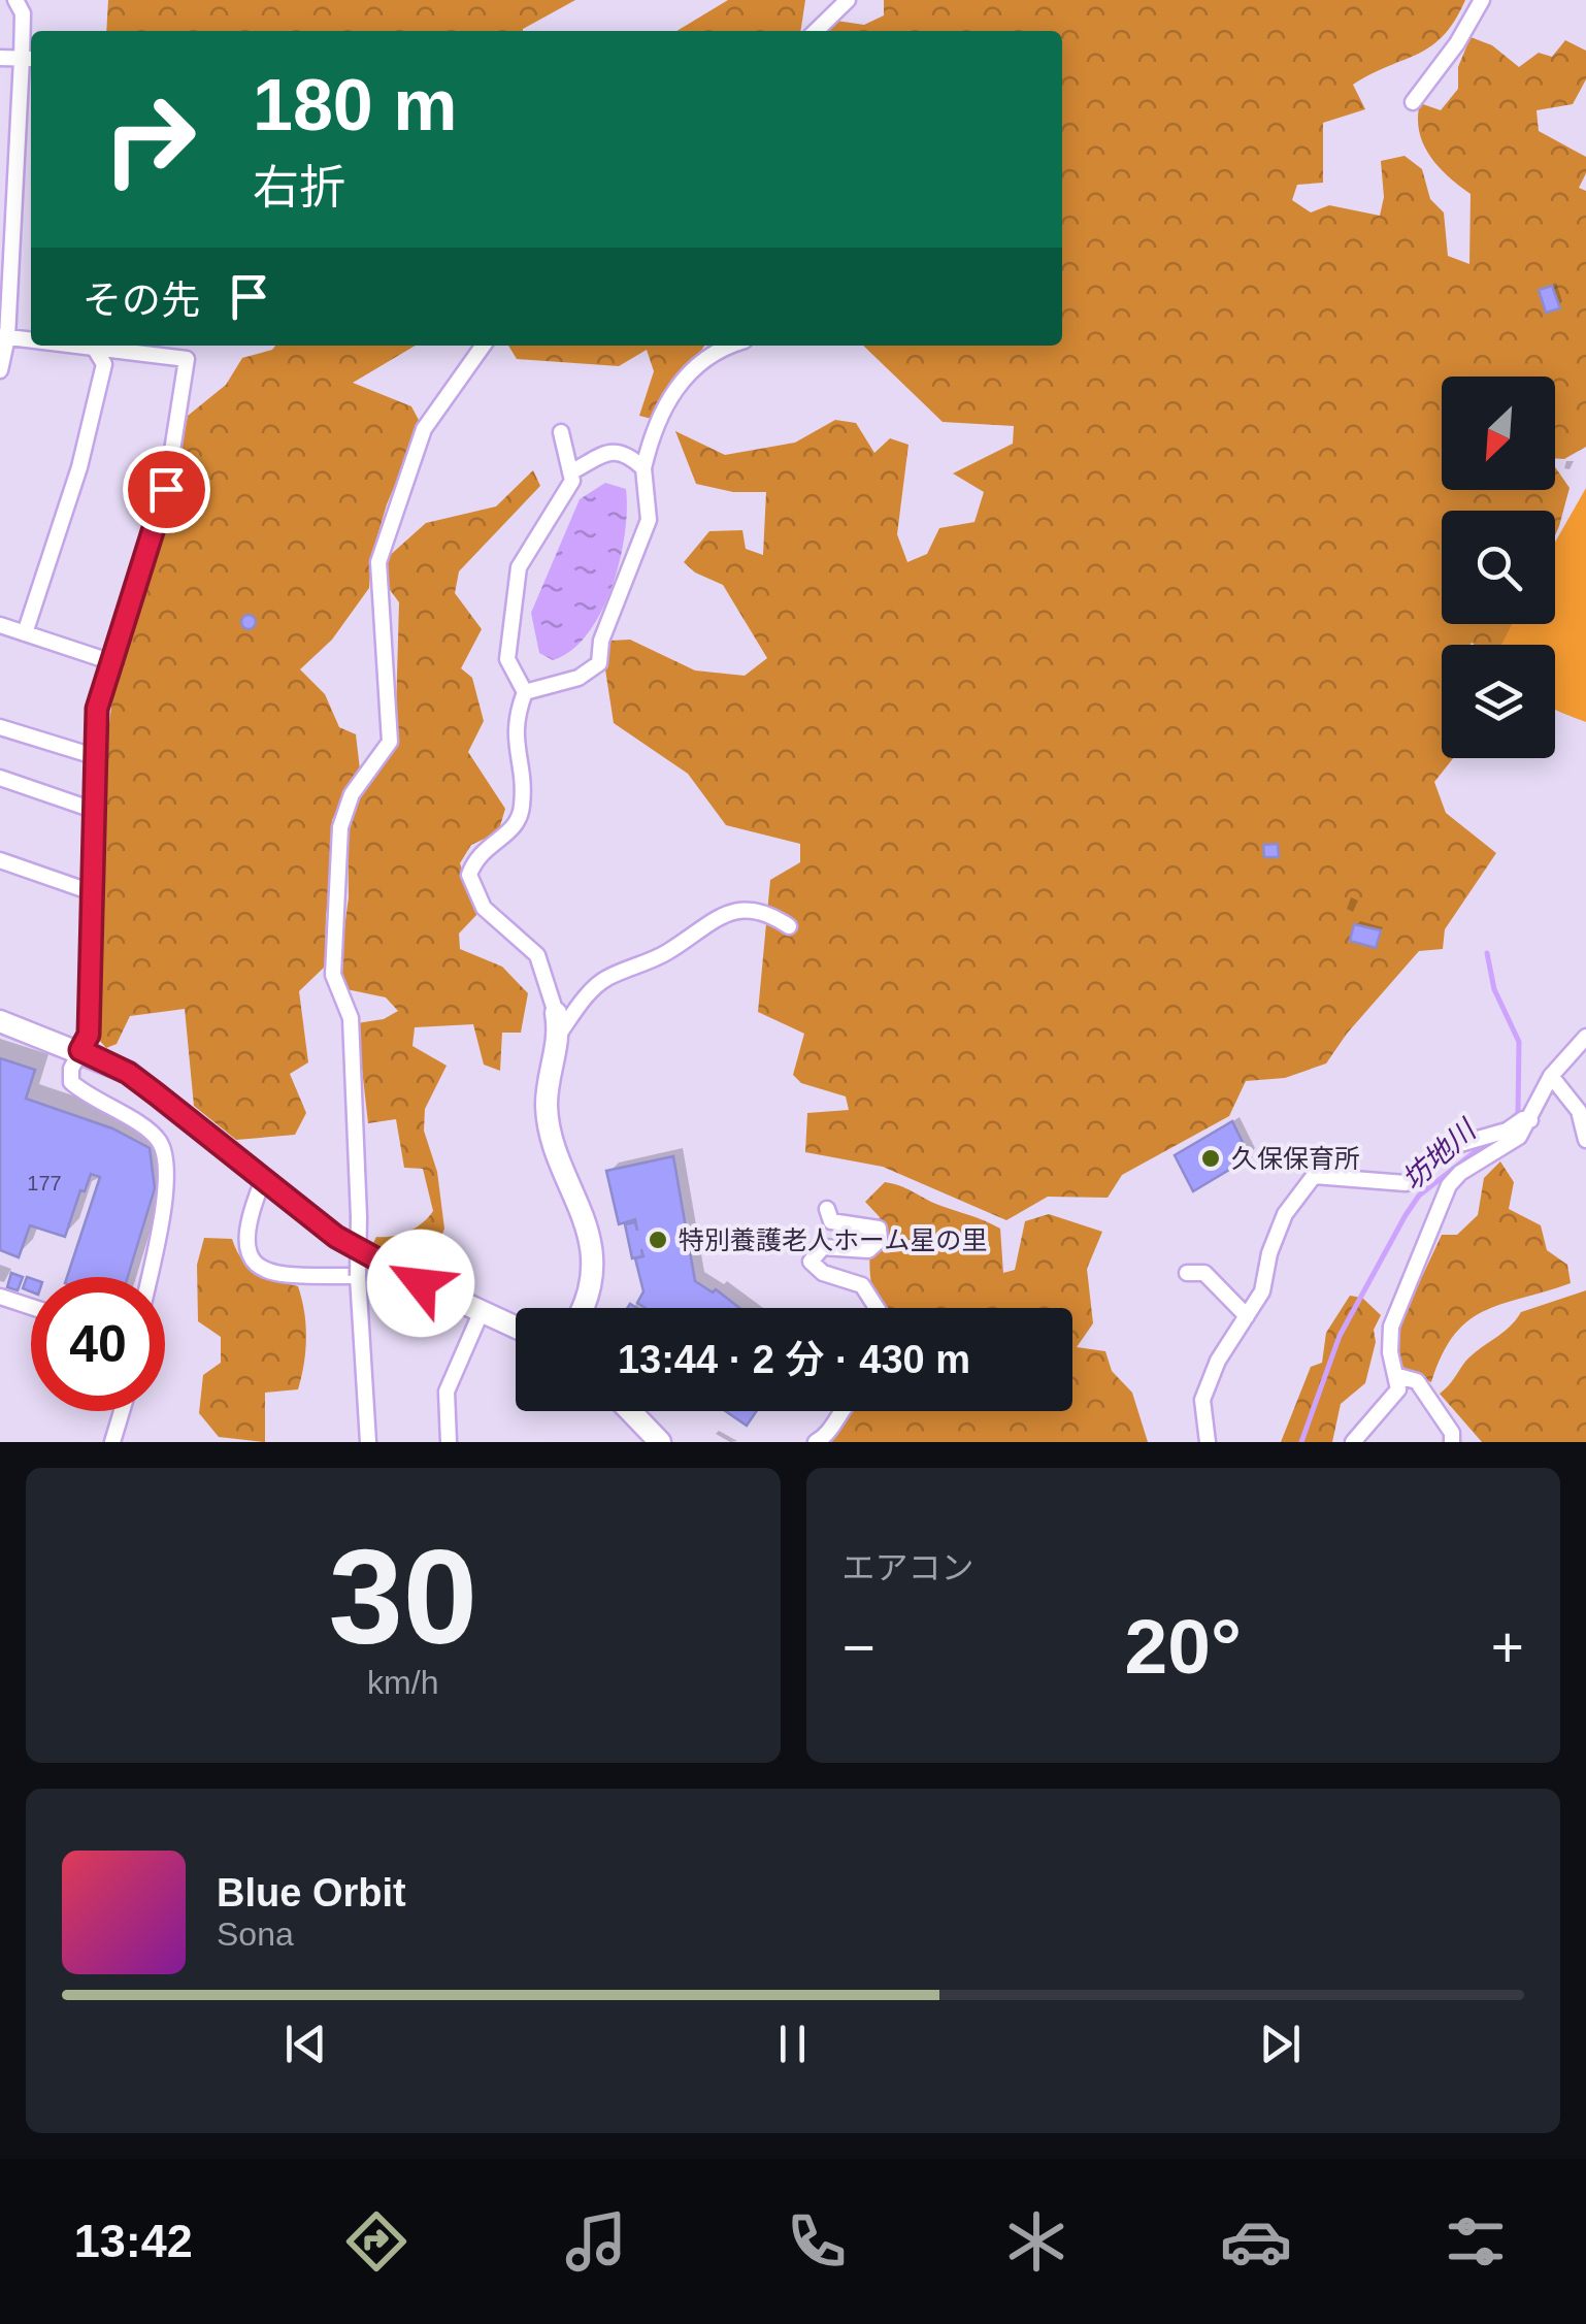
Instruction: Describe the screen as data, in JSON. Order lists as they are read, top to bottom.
{
  "water": ["坊地川"],
  "places": ["久保保育所", "特別養護老人ホーム星の里"],
  "house_numbers": ["177"],
  "north": "bottom left",
  "page": {
    "turn": ["180 m", "右折"],
    "then": "その先",
    "limit": "40",
    "trip": "13:44 · 2 分 · 430 m",
    "tile": [
      ["30", "km/h"],
      "エアコン"
    ],
    "heat": ["−", "20°", "+"],
    "song": ["Blue Orbit", "Sona"],
    "tabs": "13:42"
  }
}
